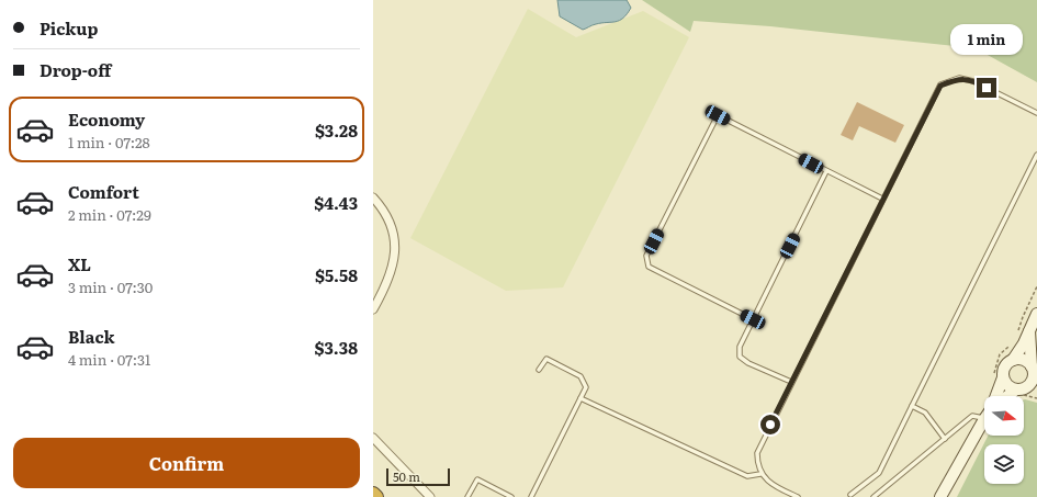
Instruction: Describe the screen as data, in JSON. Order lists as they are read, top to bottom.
{
  "scale_bar": "50 m",
  "north": "right",
  "page": {
    "banner": ["Pickup", "Drop-off"],
    "bubble": "1 min",
    "list": [
      {
        "name": "Economy",
        "note": "1 min · 07:28",
        "value": "$3.28"
      },
      {
        "name": "Comfort",
        "note": "2 min · 07:29",
        "value": "$4.43"
      },
      {
        "name": "XL",
        "note": "3 min · 07:30",
        "value": "$5.58"
      },
      {
        "name": "Black",
        "note": "4 min · 07:31",
        "value": "$3.38"
      }
    ],
    "buttons": "Confirm",
    "scale": "50 m"
  }
}
